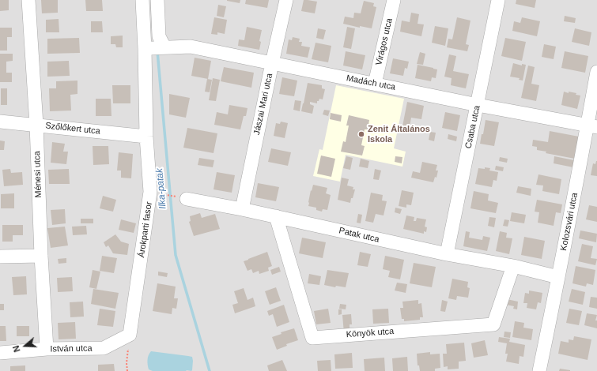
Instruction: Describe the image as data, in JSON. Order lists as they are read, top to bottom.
{
  "streets": {
    "street": [
      "Virágos utca",
      "Madách utca",
      "Jászai Mari utca",
      "Csaba utca",
      "Szőlőkert utca",
      "Ménesi utca",
      "Kolozsvári utca",
      "Árokparti fasor",
      "Patak utca",
      "Könyök utca",
      "István utca"
    ]
  },
  "crossings": [
    ["Virágos utca", "Madách utca"],
    ["Madách utca", "Jászai Mari utca"],
    ["Madách utca", "Csaba utca"],
    ["Madách utca", "Kolozsvári utca"],
    ["Madách utca", "Árokparti fasor"],
    ["Jászai Mari utca", "Patak utca"],
    ["Csaba utca", "Patak utca"],
    ["Szőlőkert utca", "Ménesi utca"],
    ["Szőlőkert utca", "Árokparti fasor"],
    ["Ménesi utca", "István utca"],
    ["Kolozsvári utca", "Patak utca"],
    ["Árokparti fasor", "István utca"],
    ["Patak utca", "Könyök utca"]
  ],
  "water": ["Ilka-patak"],
  "places": ["Zenit Általános Iskola"],
  "north": "left"
}
